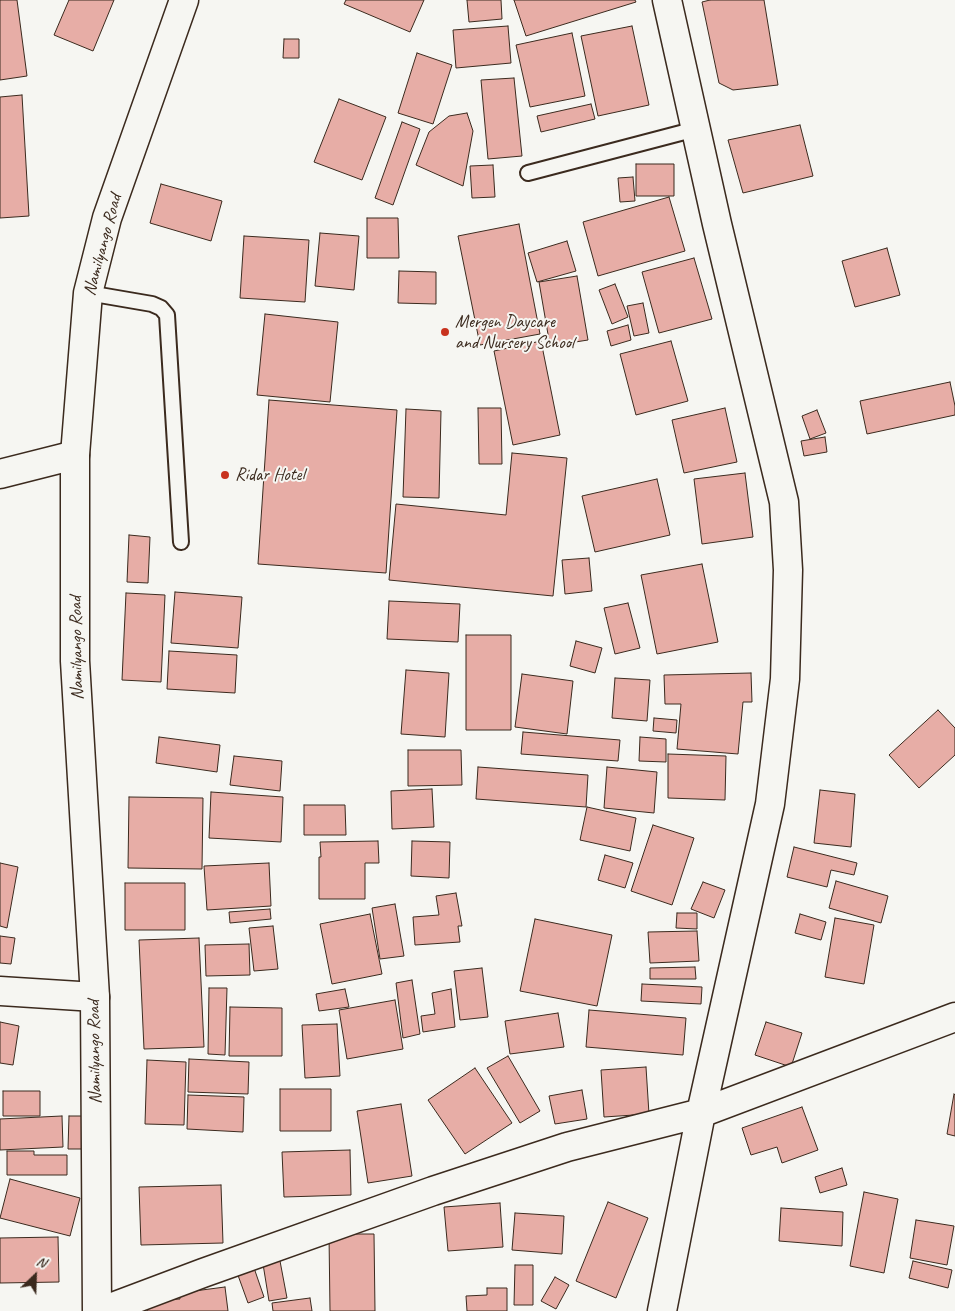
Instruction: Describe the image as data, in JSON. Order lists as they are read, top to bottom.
{
  "streets": {
    "street": ["Namilyango Road"]
  },
  "places": ["Mergen Daycare and Nursery School", "Ridar Hotel"],
  "north": "top right"
}
